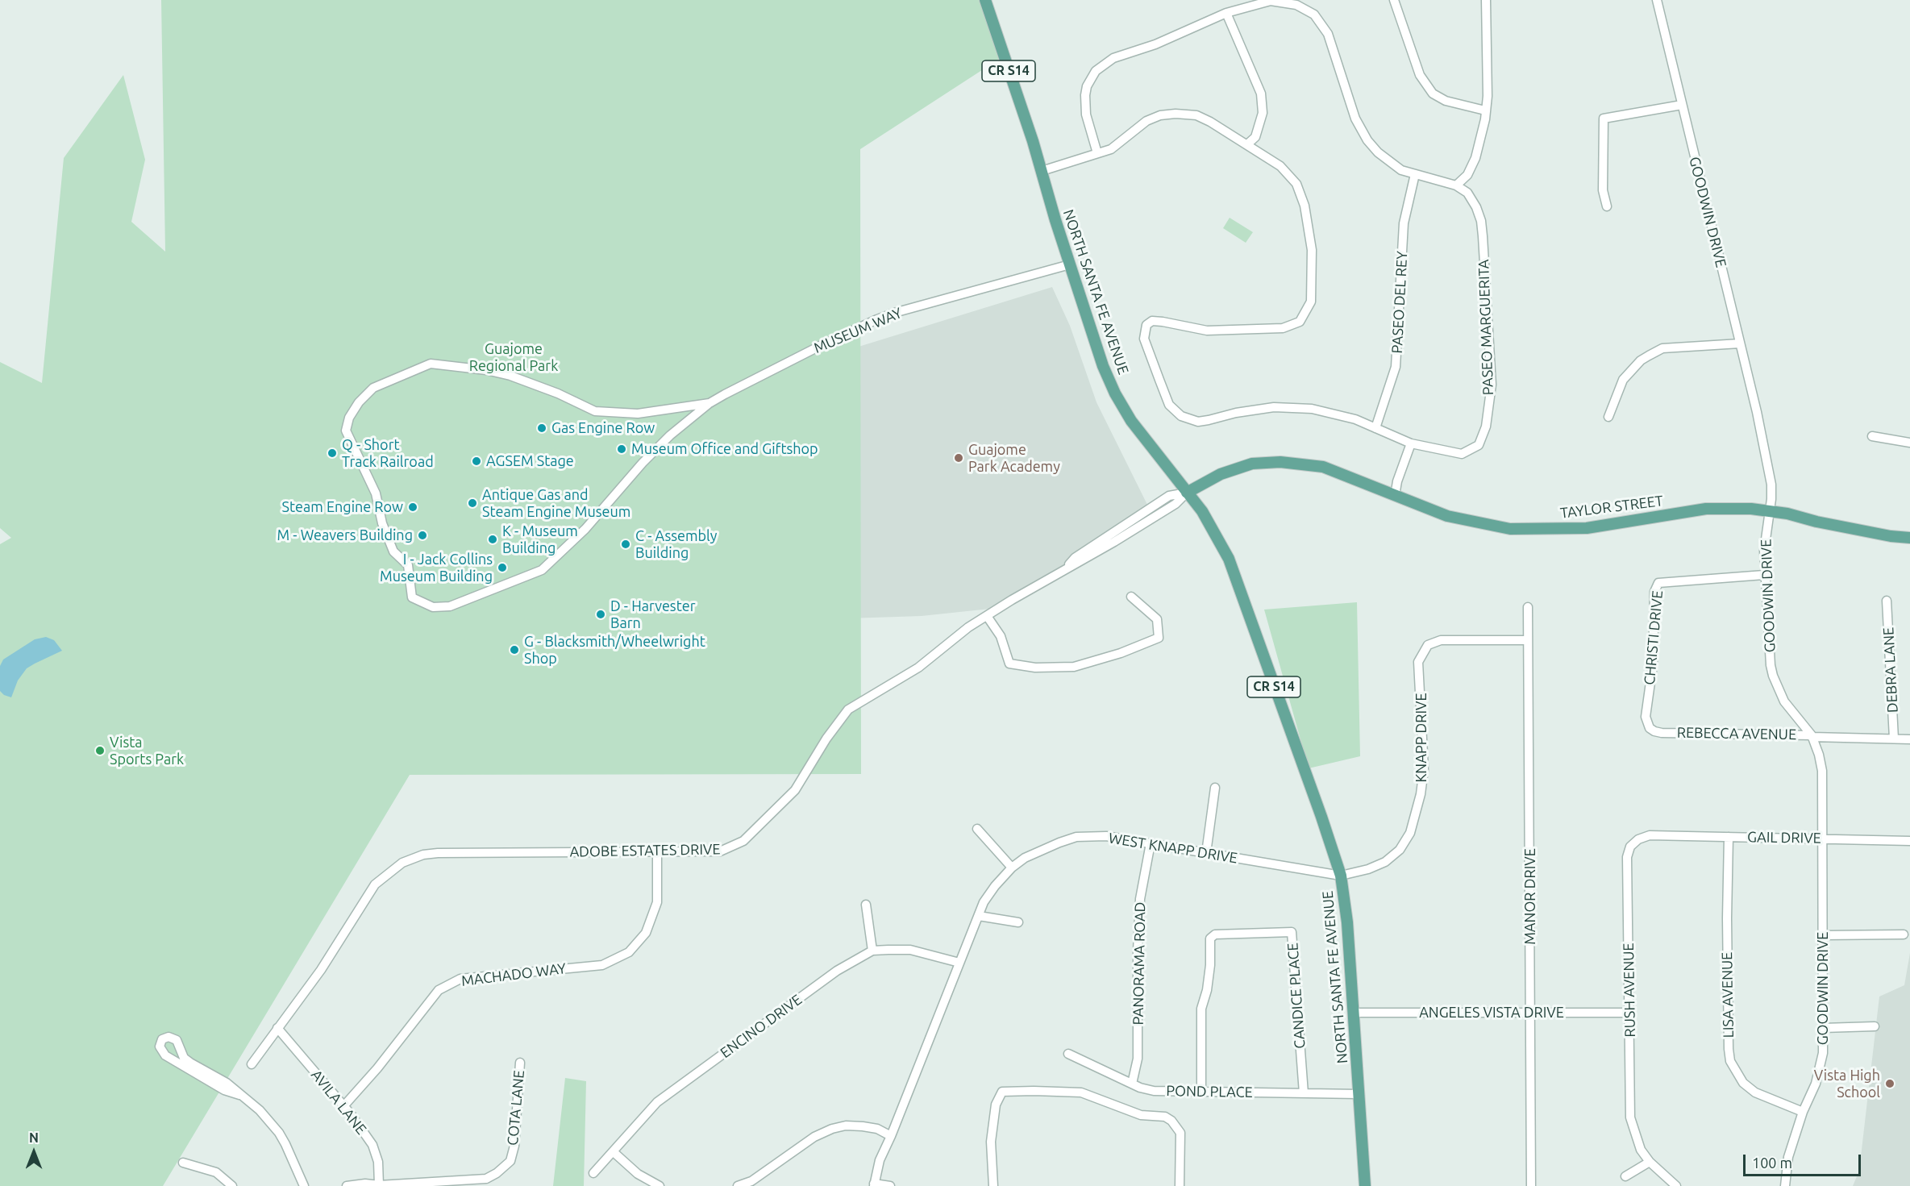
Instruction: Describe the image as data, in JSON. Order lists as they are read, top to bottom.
{
  "streets": {
    "main road": ["CR S14", "NORTH SANTA FE AVENUE", "TAYLOR STREET"],
    "street": [
      "GOODWIN DRIVE",
      "PASEO DEL REY",
      "PASEO MARGUERITA",
      "MUSEUM WAY",
      "CHRISTI DRIVE",
      "DEBRA LANE",
      "REBECCA AVENUE",
      "KNAPP DRIVE",
      "GAIL DRIVE",
      "WEST KNAPP DRIVE",
      "ADOBE ESTATES DRIVE",
      "MANOR DRIVE",
      "PANORAMA ROAD",
      "MACHADO WAY",
      "RUSH AVENUE",
      "LISA AVENUE",
      "CANDICE PLACE",
      "ANGELES VISTA DRIVE",
      "ENCINO DRIVE",
      "POND PLACE",
      "AVILA LANE",
      "COTA LANE"
    ]
  },
  "crossings": [
    ["GOODWIN DRIVE", "TAYLOR STREET"],
    ["GOODWIN DRIVE", "CHRISTI DRIVE"],
    ["GOODWIN DRIVE", "REBECCA AVENUE"],
    ["GOODWIN DRIVE", "GAIL DRIVE"],
    ["GOODWIN DRIVE", "LISA AVENUE"],
    ["NORTH SANTA FE AVENUE", "MUSEUM WAY"],
    ["NORTH SANTA FE AVENUE", "TAYLOR STREET"],
    ["NORTH SANTA FE AVENUE", "KNAPP DRIVE"],
    ["NORTH SANTA FE AVENUE", "WEST KNAPP DRIVE"],
    ["NORTH SANTA FE AVENUE", "ADOBE ESTATES DRIVE"],
    ["NORTH SANTA FE AVENUE", "ANGELES VISTA DRIVE"],
    ["NORTH SANTA FE AVENUE", "POND PLACE"],
    ["PASEO DEL REY", "PASEO MARGUERITA"],
    ["TAYLOR STREET", "ADOBE ESTATES DRIVE"],
    ["CHRISTI DRIVE", "REBECCA AVENUE"],
    ["DEBRA LANE", "REBECCA AVENUE"],
    ["KNAPP DRIVE", "WEST KNAPP DRIVE"],
    ["KNAPP DRIVE", "MANOR DRIVE"],
    ["GAIL DRIVE", "RUSH AVENUE"],
    ["GAIL DRIVE", "LISA AVENUE"],
    ["WEST KNAPP DRIVE", "PANORAMA ROAD"],
    ["WEST KNAPP DRIVE", "ENCINO DRIVE"],
    ["ADOBE ESTATES DRIVE", "MACHADO WAY"],
    ["ADOBE ESTATES DRIVE", "AVILA LANE"],
    ["MANOR DRIVE", "ANGELES VISTA DRIVE"],
    ["PANORAMA ROAD", "POND PLACE"],
    ["MACHADO WAY", "AVILA LANE"],
    ["RUSH AVENUE", "ANGELES VISTA DRIVE"],
    ["CANDICE PLACE", "POND PLACE"],
    ["AVILA LANE", "COTA LANE"]
  ],
  "parks": ["Guajome Regional Park"],
  "places": [
    "Gas Engine Row",
    "Museum Office and Giftshop",
    "Q - Short Track Railroad",
    "Guajome Park Academy",
    "AGSEM Stage",
    "Antique Gas and Steam Engine Museum",
    "Steam Engine Row",
    "M - Weavers Building",
    "K - Museum Building",
    "C - Assembly Building",
    "I - Jack Collins Museum Building",
    "D - Harvester Barn",
    "G - Blacksmith/Wheelwright Shop",
    "Vista Sports Park",
    "Vista High School"
  ],
  "scale_bar": "100 m",
  "north": "top"
}
